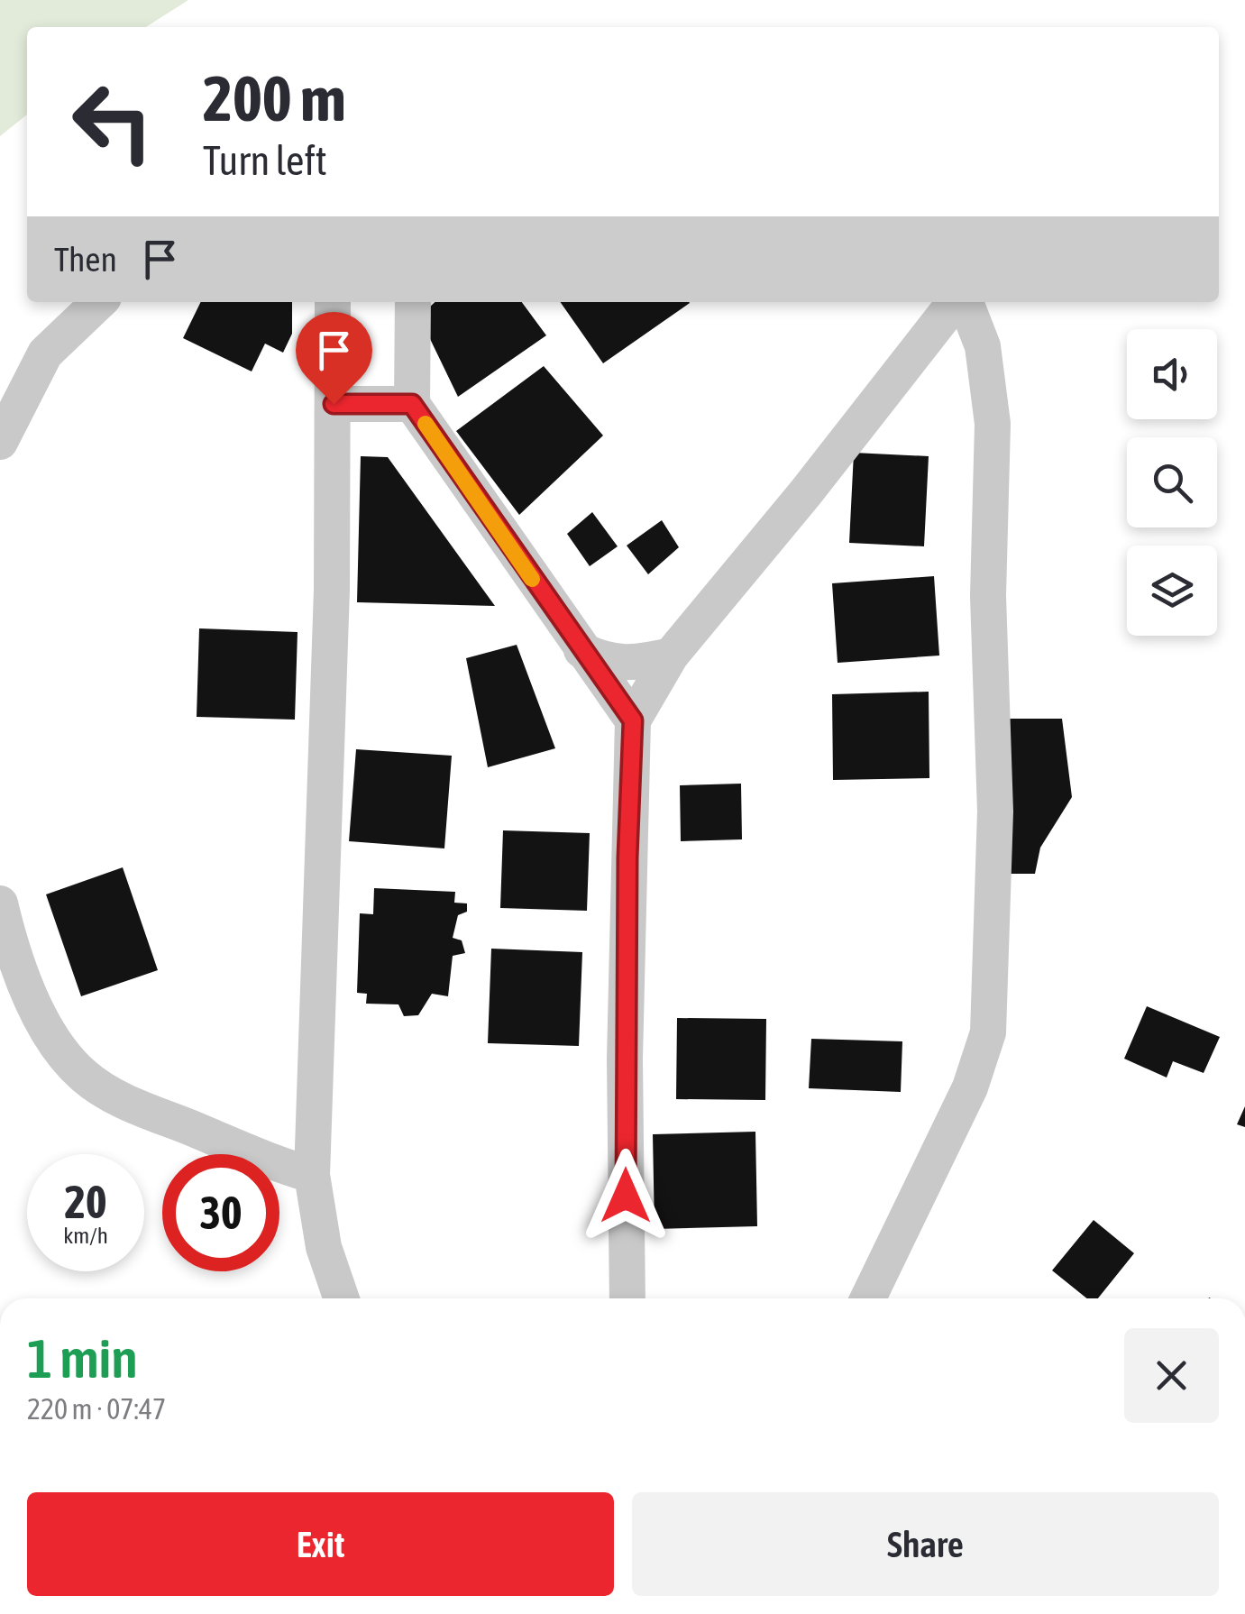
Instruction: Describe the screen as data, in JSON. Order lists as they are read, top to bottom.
{
  "page": {
    "turn": ["200 m", "Turn left"],
    "then": "Then",
    "speed": "20 km/h",
    "limit": "30",
    "heading": ["1 min", "220 m · 07:47"],
    "buttons": ["Exit", "Share"]
  }
}
